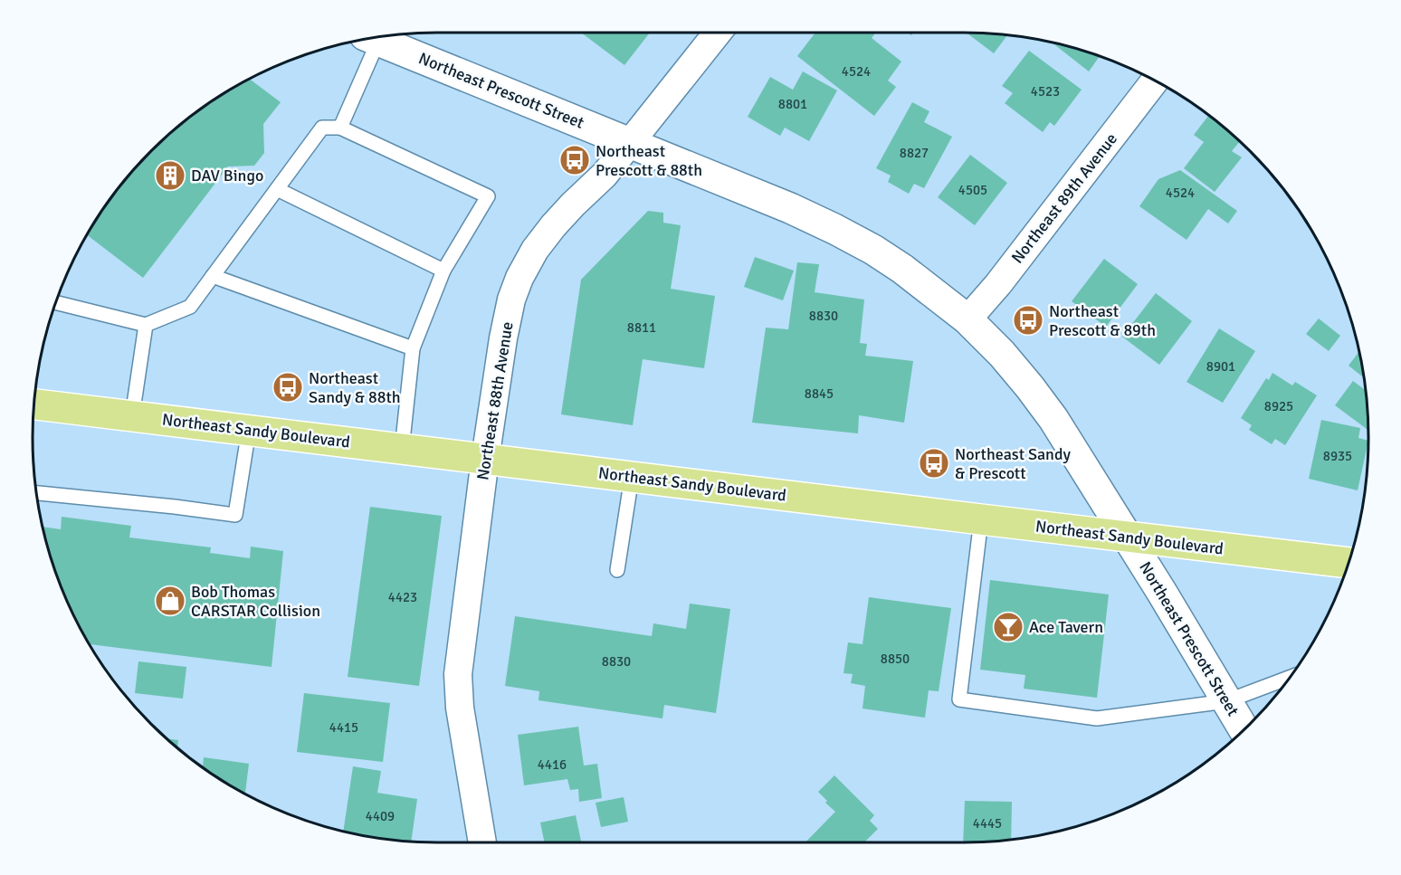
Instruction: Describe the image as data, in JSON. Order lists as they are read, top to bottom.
{
  "streets": {
    "main road": ["Northeast Sandy Boulevard"],
    "street": ["Northeast Prescott Street", "Northeast 89th Avenue", "Northeast 88th Avenue"]
  },
  "crossings": [
    ["Northeast Prescott Street", "Northeast 89th Avenue"],
    ["Northeast Prescott Street", "Northeast 88th Avenue"],
    ["Northeast Prescott Street", "Northeast Sandy Boulevard"],
    ["Northeast 88th Avenue", "Northeast Sandy Boulevard"]
  ],
  "places": {
    "bus stop": [
      "Northeast Prescott & 88th",
      "Northeast Prescott & 89th",
      "Northeast Sandy & 88th",
      "Northeast Sandy & Prescott"
    ],
    "building": ["DAV Bingo"],
    "shop": ["Bob Thomas CARSTAR Collision"],
    "bar": ["Ace Tavern"]
  },
  "house_numbers": [
    "4524",
    "4523",
    "8801",
    "8827",
    "4505",
    "4524",
    "8830",
    "8811",
    "8901",
    "8845",
    "8925",
    "8935",
    "4423",
    "8850",
    "8830",
    "4415",
    "4416",
    "4409",
    "4445"
  ]
}
